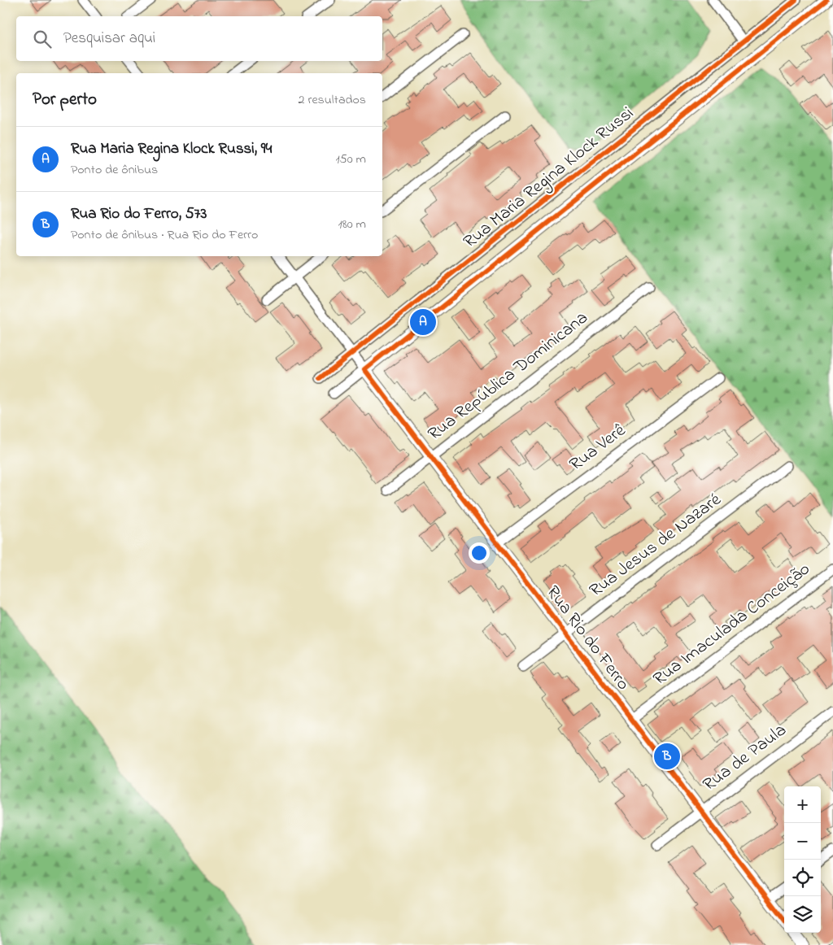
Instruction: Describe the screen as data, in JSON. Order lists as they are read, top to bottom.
{
  "streets": {
    "street": [
      "Rua Maria Regina Klock Russi",
      "Rua República Dominicana",
      "Rua Verê",
      "Rua Jesus de Nazaré",
      "Rua Imaculada Conceição",
      "Rua Rio do Ferro",
      "Rua de Paula"
    ]
  },
  "crossings": [
    ["Rua Maria Regina Klock Russi", "Rua Rio do Ferro"],
    ["Rua República Dominicana", "Rua Rio do Ferro"],
    ["Rua Verê", "Rua Rio do Ferro"],
    ["Rua Jesus de Nazaré", "Rua Rio do Ferro"],
    ["Rua Imaculada Conceição", "Rua Rio do Ferro"],
    ["Rua Rio do Ferro", "Rua de Paula"]
  ],
  "page": {
    "search": "Pesquisar aqui",
    "heading": ["Por perto", "2 resultados"],
    "list": [
      {
        "mark": "A",
        "name": "Rua Maria Regina Klock Russi, 94",
        "note": "Ponto de ônibus",
        "value": "150 m"
      },
      {
        "mark": "B",
        "name": "Rua Rio do Ferro, 573",
        "note": "Ponto de ônibus · Rua Rio do Ferro",
        "value": "180 m"
      }
    ],
    "pins": ["A", "B"],
    "map_buttons": ["+", "−"]
  }
}
